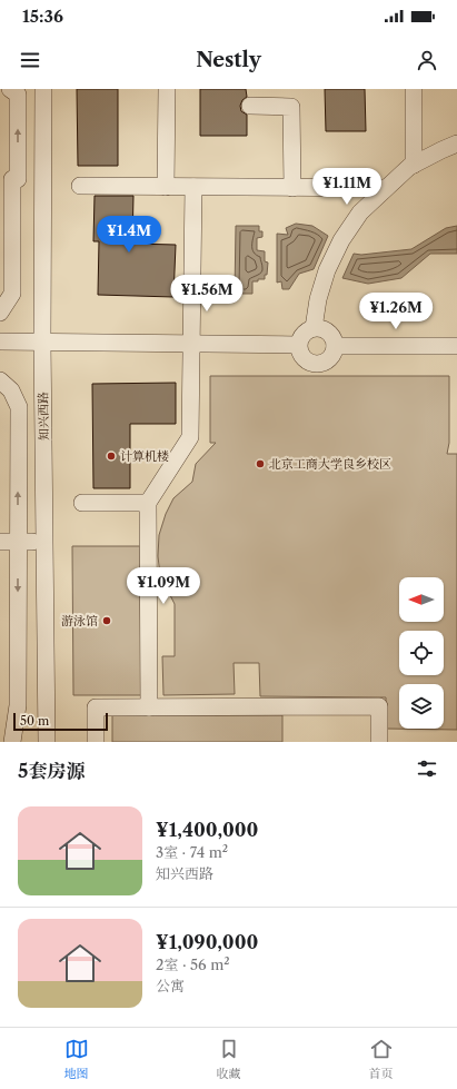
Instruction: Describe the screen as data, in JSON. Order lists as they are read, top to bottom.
{
  "streets": {
    "street": ["知兴西路"]
  },
  "places": ["计算机楼", "北京工商大学良乡校区", "游泳馆"],
  "scale_bar": "50 m",
  "north": "left",
  "page": {
    "status": "15:36",
    "header": "Nestly",
    "price": [
      "¥1.11M",
      "¥1.4M",
      "¥1.56M",
      "¥1.26M",
      "¥1.09M"
    ],
    "scale": "50 m",
    "heading": "5套房源",
    "list": [
      {
        "name": "¥1,400,000",
        "note": "3室 · 74 m² · 知兴西路"
      },
      {
        "name": "¥1,090,000",
        "note": "2室 · 56 m² · 公寓"
      }
    ],
    "tabs": ["地图", "收藏", "首页"]
  }
}
